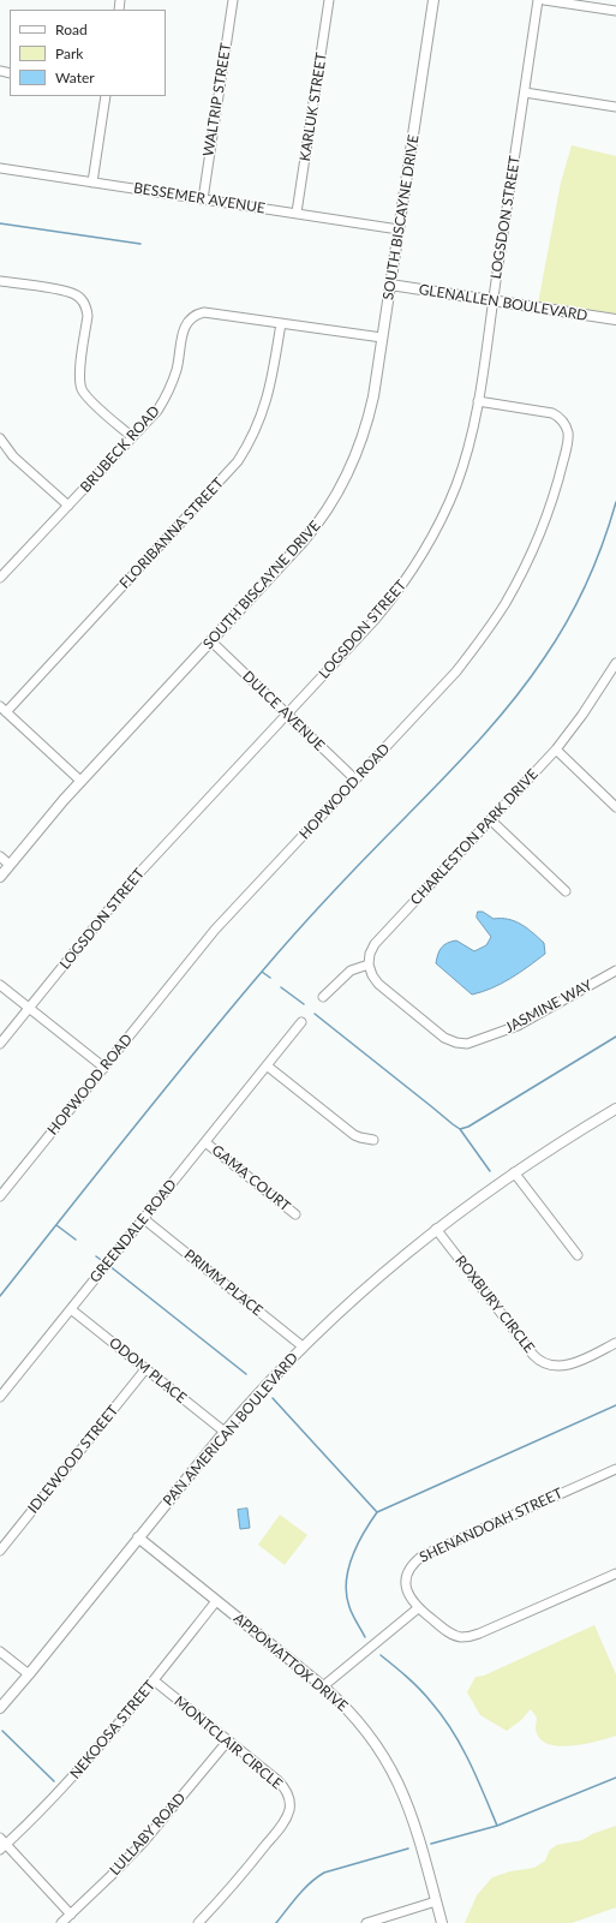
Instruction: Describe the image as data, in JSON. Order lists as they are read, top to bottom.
{
  "streets": {
    "street": [
      "WALTRIP STREET",
      "KARLUK STREET",
      "BESSEMER AVENUE",
      "SOUTH BISCAYNE DRIVE",
      "LOGSDON STREET",
      "GLENALLEN BOULEVARD",
      "BRUBECK ROAD",
      "FLORIBANNA STREET",
      "DULCE AVENUE",
      "HOPWOOD ROAD",
      "CHARLESTON PARK DRIVE",
      "JASMINE WAY",
      "GAMA COURT",
      "GREENDALE ROAD",
      "PRIMM PLACE",
      "ROXBURY CIRCLE",
      "ODOM PLACE",
      "PAN AMERICAN BOULEVARD",
      "IDLEWOOD STREET",
      "SHENANDOAH STREET",
      "APPOMATTOX DRIVE",
      "NEKOOSA STREET",
      "MONTCLAIR CIRCLE",
      "LULLABY ROAD"
    ]
  },
  "crossings": [
    ["WALTRIP STREET", "BESSEMER AVENUE"],
    ["KARLUK STREET", "BESSEMER AVENUE"],
    ["BESSEMER AVENUE", "SOUTH BISCAYNE DRIVE"],
    ["SOUTH BISCAYNE DRIVE", "GLENALLEN BOULEVARD"],
    ["SOUTH BISCAYNE DRIVE", "BRUBECK ROAD"],
    ["SOUTH BISCAYNE DRIVE", "DULCE AVENUE"],
    ["LOGSDON STREET", "GLENALLEN BOULEVARD"],
    ["LOGSDON STREET", "DULCE AVENUE"],
    ["LOGSDON STREET", "HOPWOOD ROAD"],
    ["BRUBECK ROAD", "FLORIBANNA STREET"],
    ["DULCE AVENUE", "HOPWOOD ROAD"],
    ["CHARLESTON PARK DRIVE", "JASMINE WAY"],
    ["GAMA COURT", "GREENDALE ROAD"],
    ["GREENDALE ROAD", "PRIMM PLACE"],
    ["GREENDALE ROAD", "ODOM PLACE"],
    ["PRIMM PLACE", "PAN AMERICAN BOULEVARD"],
    ["ROXBURY CIRCLE", "PAN AMERICAN BOULEVARD"],
    ["ODOM PLACE", "PAN AMERICAN BOULEVARD"],
    ["ODOM PLACE", "IDLEWOOD STREET"],
    ["PAN AMERICAN BOULEVARD", "APPOMATTOX DRIVE"],
    ["APPOMATTOX DRIVE", "NEKOOSA STREET"],
    ["NEKOOSA STREET", "MONTCLAIR CIRCLE"],
    ["MONTCLAIR CIRCLE", "LULLABY ROAD"]
  ],
  "legend": ["Road", "Park", "Water"]
}
